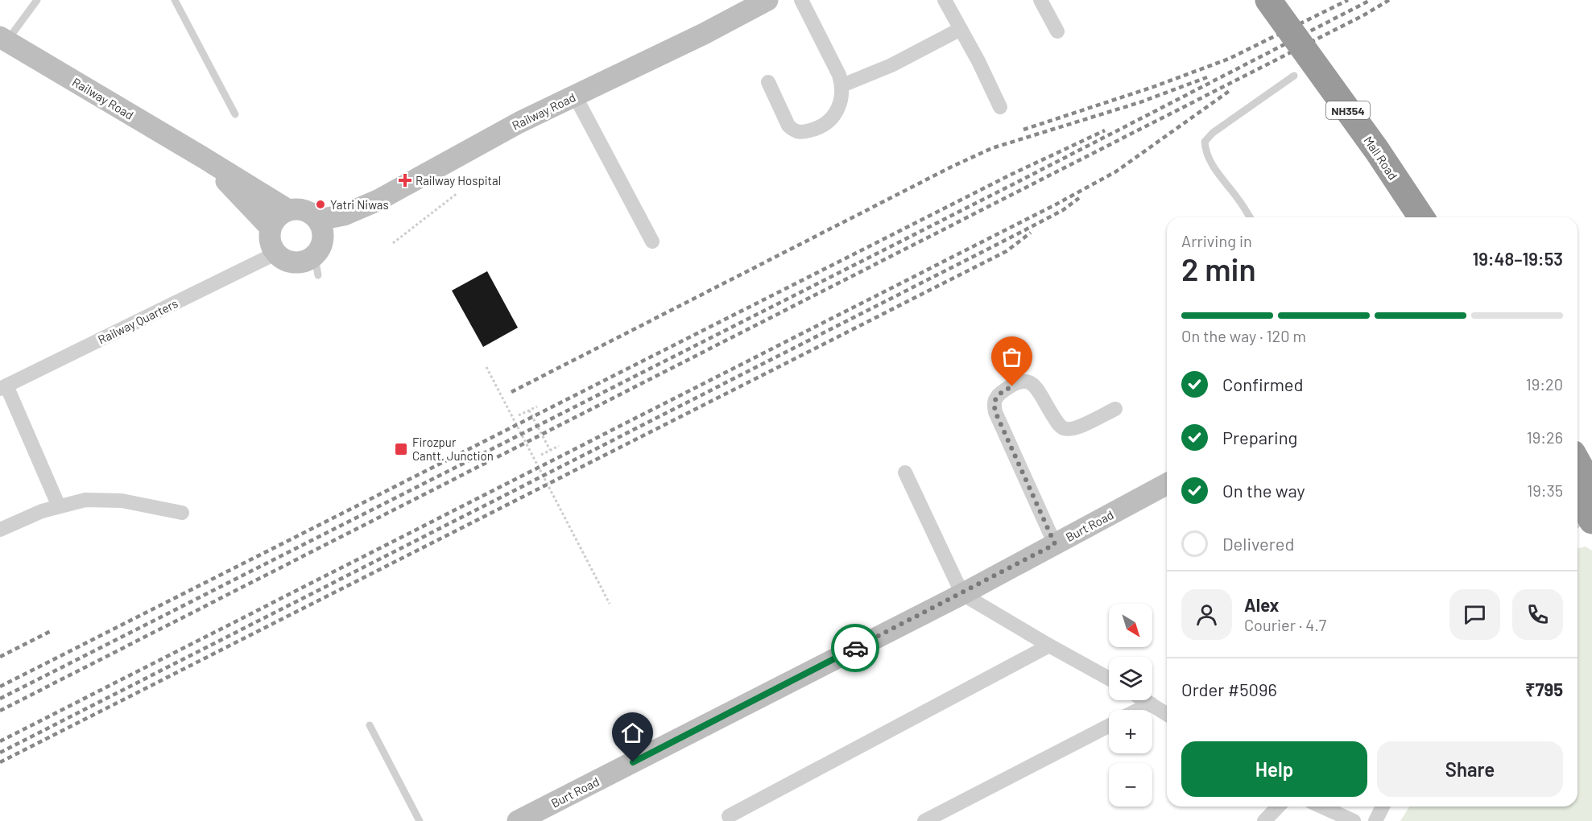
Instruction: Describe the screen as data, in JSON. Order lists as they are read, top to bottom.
{
  "streets": {
    "highway": ["NH354", "Mall Road"],
    "street": ["Railway Road", "Railway Quarters", "Burt Road"]
  },
  "crossings": [
    ["Railway Road", "Railway Quarters"]
  ],
  "places": {
    "health": ["Railway Hospital"],
    "other": ["Yatri Niwas"],
    "transit": ["Firozpur Cantt. Junction"]
  },
  "north": "bottom right",
  "page": {
    "heading": ["2 min", "Arriving in", "19:48–19:53"],
    "panel": [
      "Alex",
      "Courier · 4.7",
      "Order #5096",
      "₹795"
    ],
    "bar": "On the way · 120 m",
    "list": [
      ["Confirmed", "19:20"],
      ["Preparing", "19:26"],
      ["On the way", "19:35"],
      "Delivered"
    ],
    "map_buttons": ["+", "−"],
    "buttons": ["Help", "Share"]
  }
}
